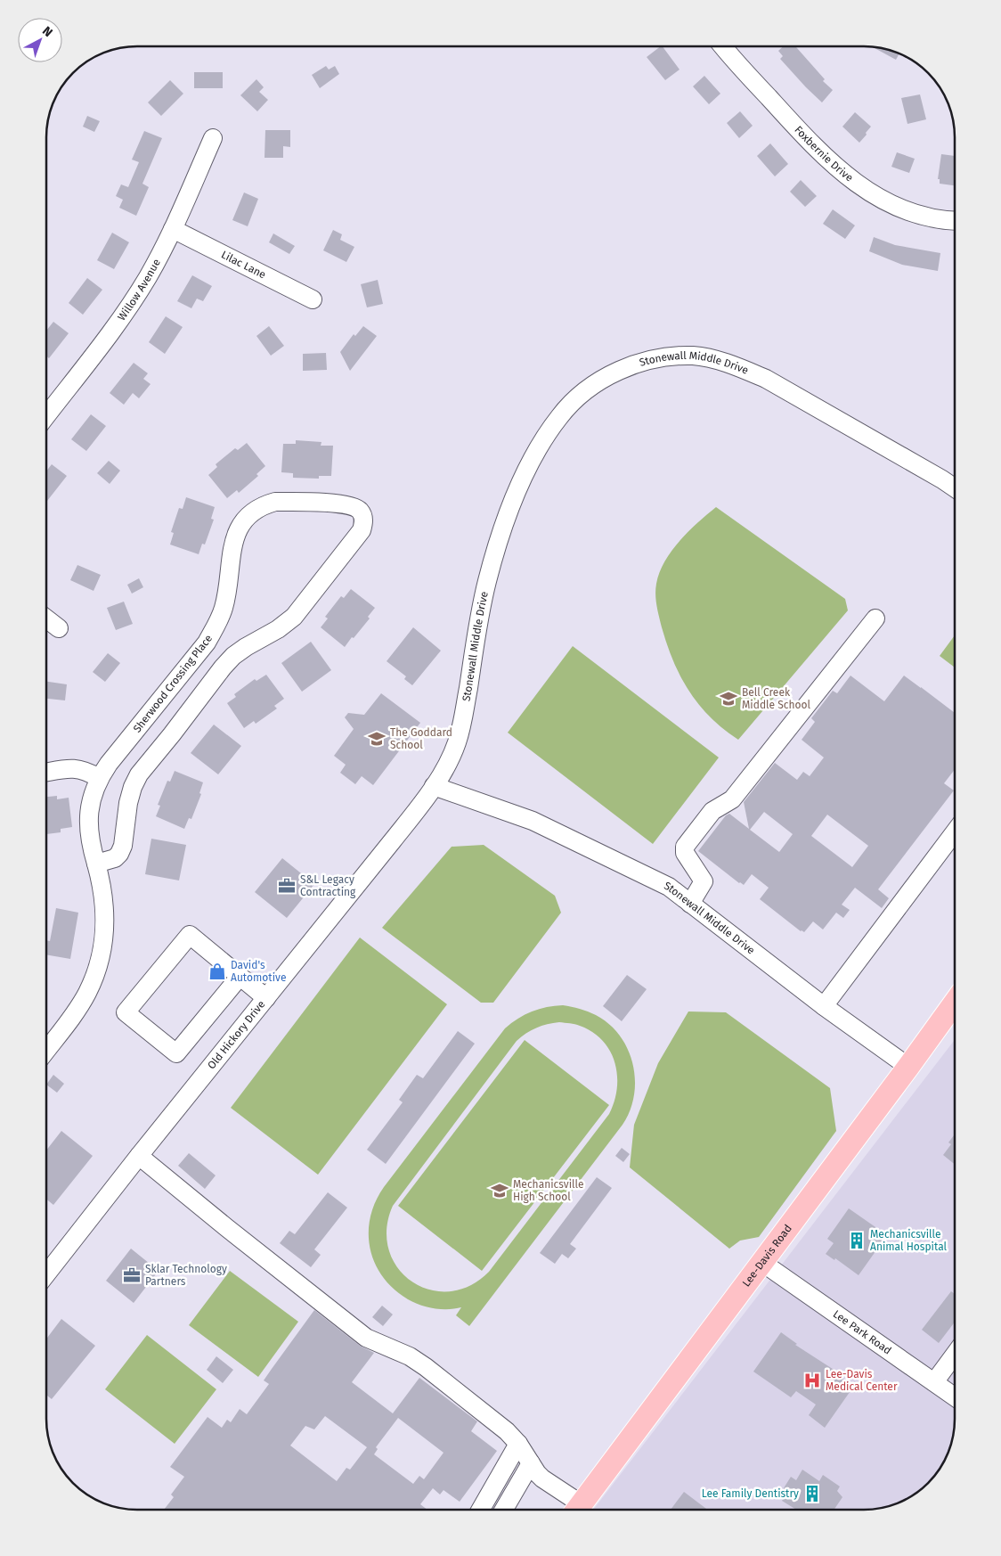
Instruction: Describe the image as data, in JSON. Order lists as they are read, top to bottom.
{
  "streets": {
    "main road": ["Lee-Davis Road"],
    "street": [
      "Foxbernie Drive",
      "Lilac Lane",
      "Willow Avenue",
      "Stonewall Middle Drive",
      "Sherwood Crossing Place",
      "Old Hickory Drive",
      "Lee Park Road"
    ]
  },
  "crossings": [
    ["Lilac Lane", "Willow Avenue"],
    ["Stonewall Middle Drive", "Old Hickory Drive"],
    ["Stonewall Middle Drive", "Lee-Davis Road"],
    ["Lee-Davis Road", "Lee Park Road"]
  ],
  "places": {
    "school or university": ["Bell Creek Middle School", "The Goddard School", "Mechanicsville High School"],
    "office": ["S&L Legacy Contracting", "Sklar Technology Partners"],
    "shop": ["David's Automotive"],
    "building": ["Mechanicsville Animal Hospital", "Lee Family Dentistry"],
    "hospital": ["Lee-Davis Medical Center"]
  },
  "north": "top right"
}
